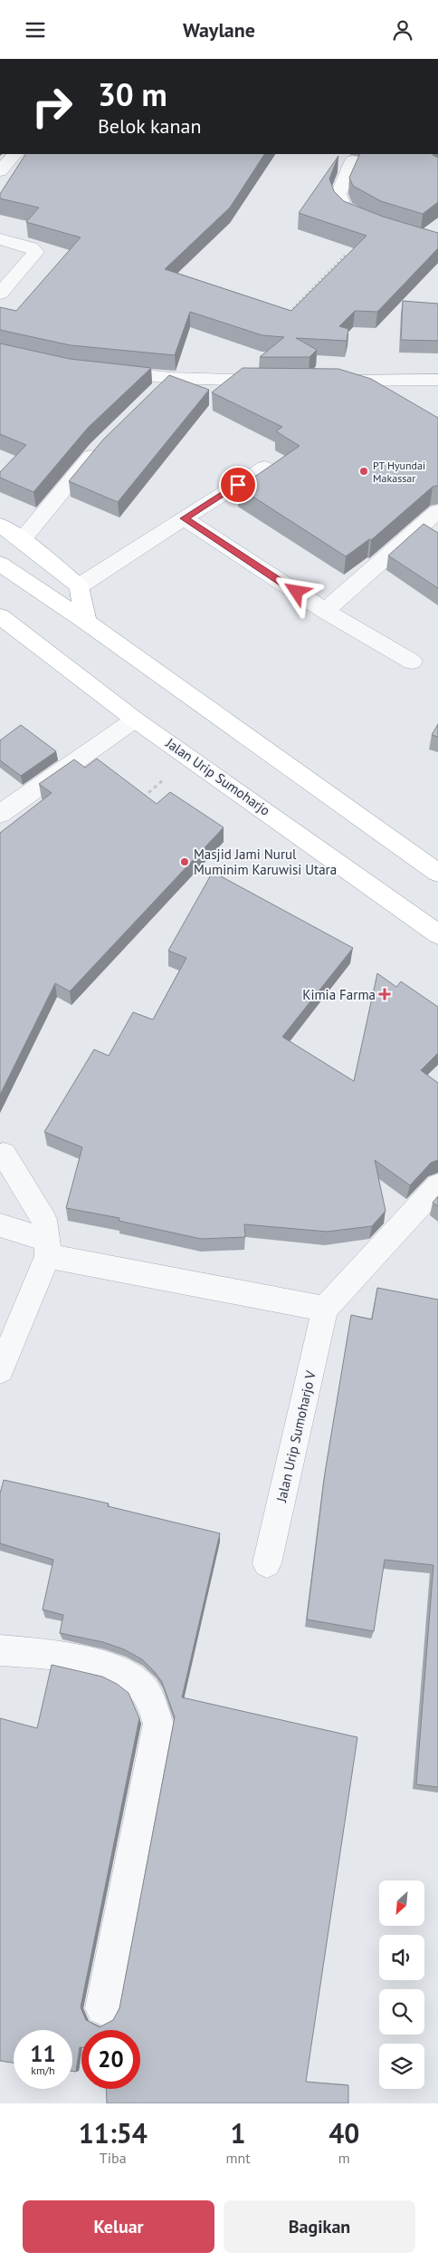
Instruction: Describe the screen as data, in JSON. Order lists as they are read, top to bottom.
{
  "streets": {
    "highway": ["Jalan Urip Sumoharjo"],
    "street": ["Jalan Urip Sumoharjo V"]
  },
  "places": {
    "other": ["PT Hyundai Makassar", "Masjid Jami Nurul Muminim Karuwisi Utara"],
    "health": ["Kimia Farma"]
  },
  "north": "bottom left",
  "page": {
    "header": "Waylane",
    "turn": ["30 m", "Belok kanan"],
    "speed": "11 km/h",
    "limit": "20",
    "eta": [
      "11:54",
      "Tiba",
      "1",
      "mnt",
      "40",
      "m"
    ],
    "buttons": ["Keluar", "Bagikan"]
  }
}
